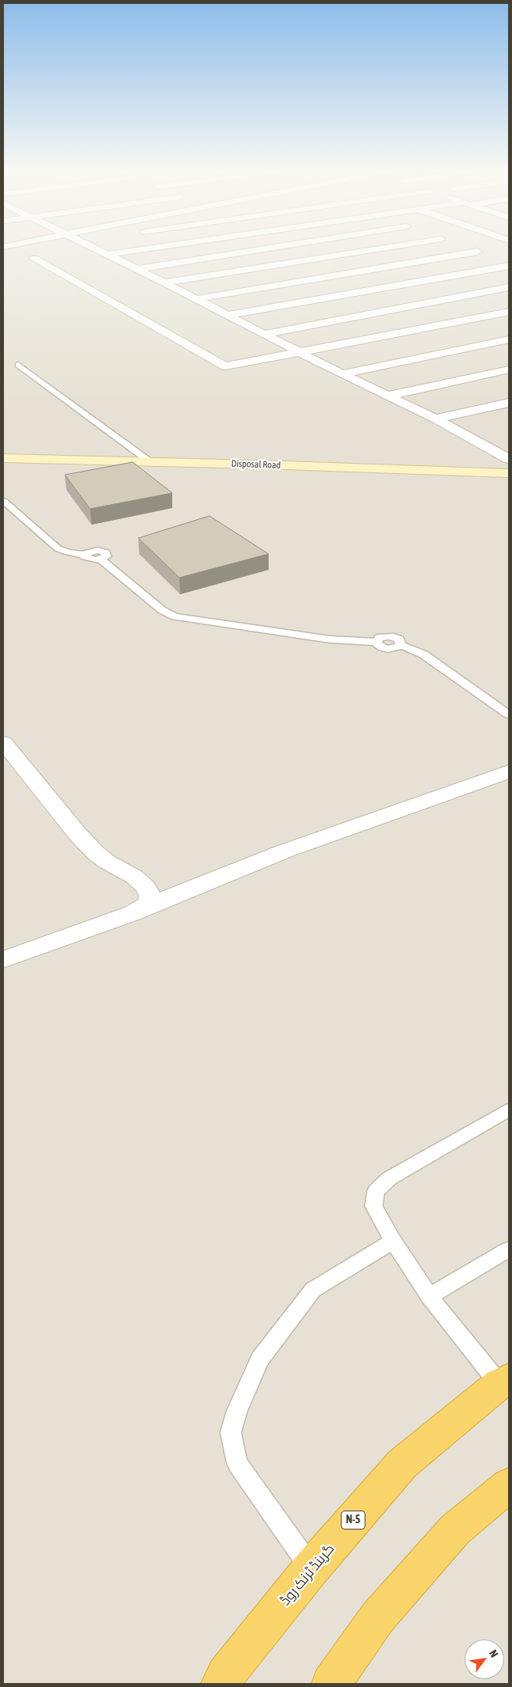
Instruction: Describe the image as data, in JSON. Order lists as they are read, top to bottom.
{
  "streets": {
    "highway": ["N-5", "گرینڈ ٹرنک روڈ"],
    "street": ["Disposal Road"]
  },
  "north": "top right"
}
